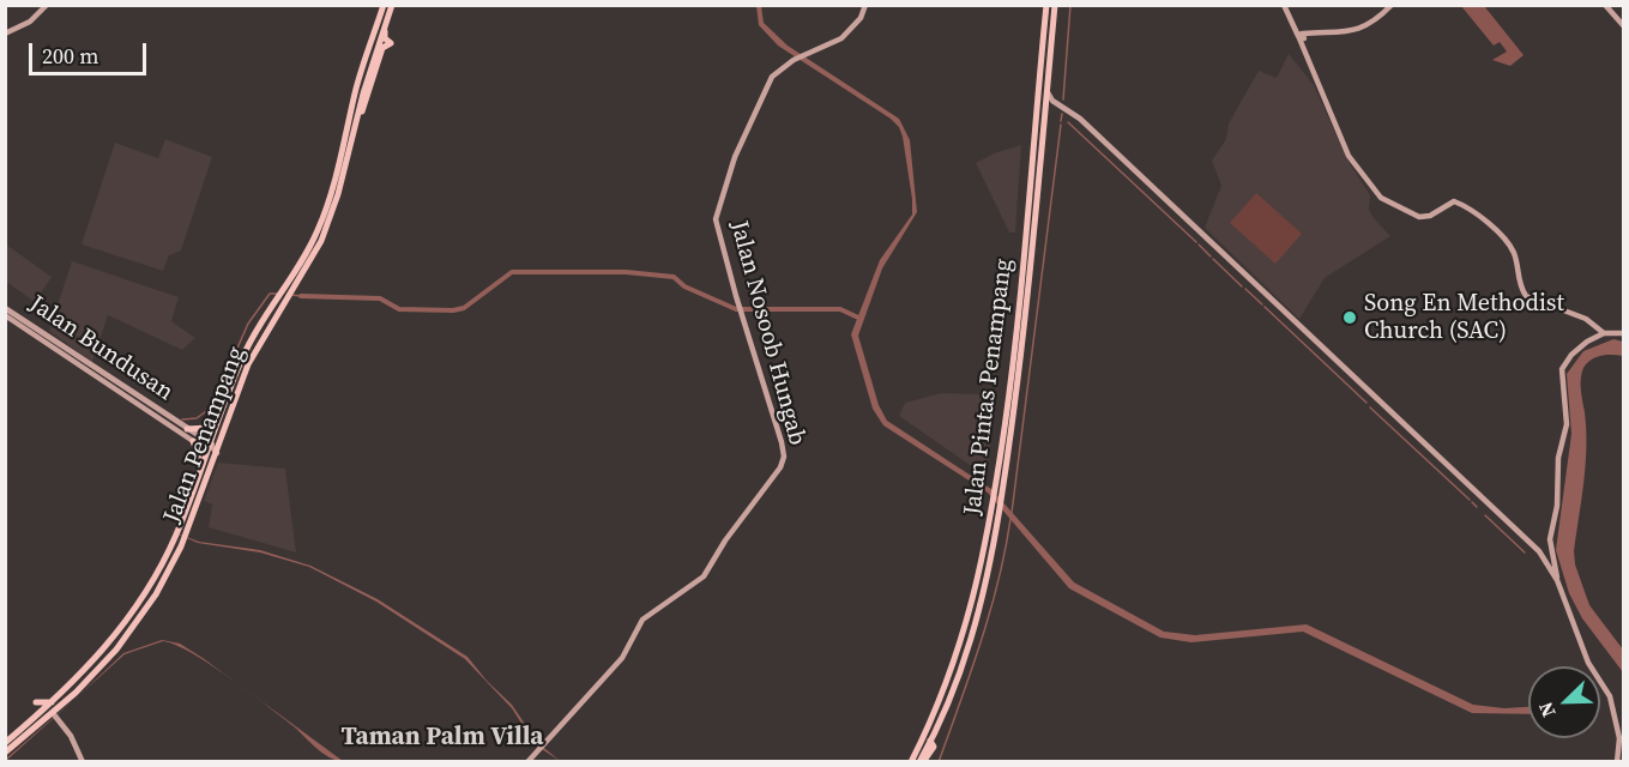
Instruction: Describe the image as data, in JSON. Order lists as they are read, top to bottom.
{
  "streets": {
    "main road": ["Jalan Pintas Penampang", "Jalan Penampang"],
    "street": ["Jalan Nosoob Hungab", "Jalan Bundusan"]
  },
  "crossings": [
    ["Jalan Bundusan", "Jalan Penampang"]
  ],
  "districts": ["Taman Palm Villa"],
  "places": ["Song En Methodist Church (SAC)"],
  "scale_bar": "200 m",
  "north": "bottom left"
}
